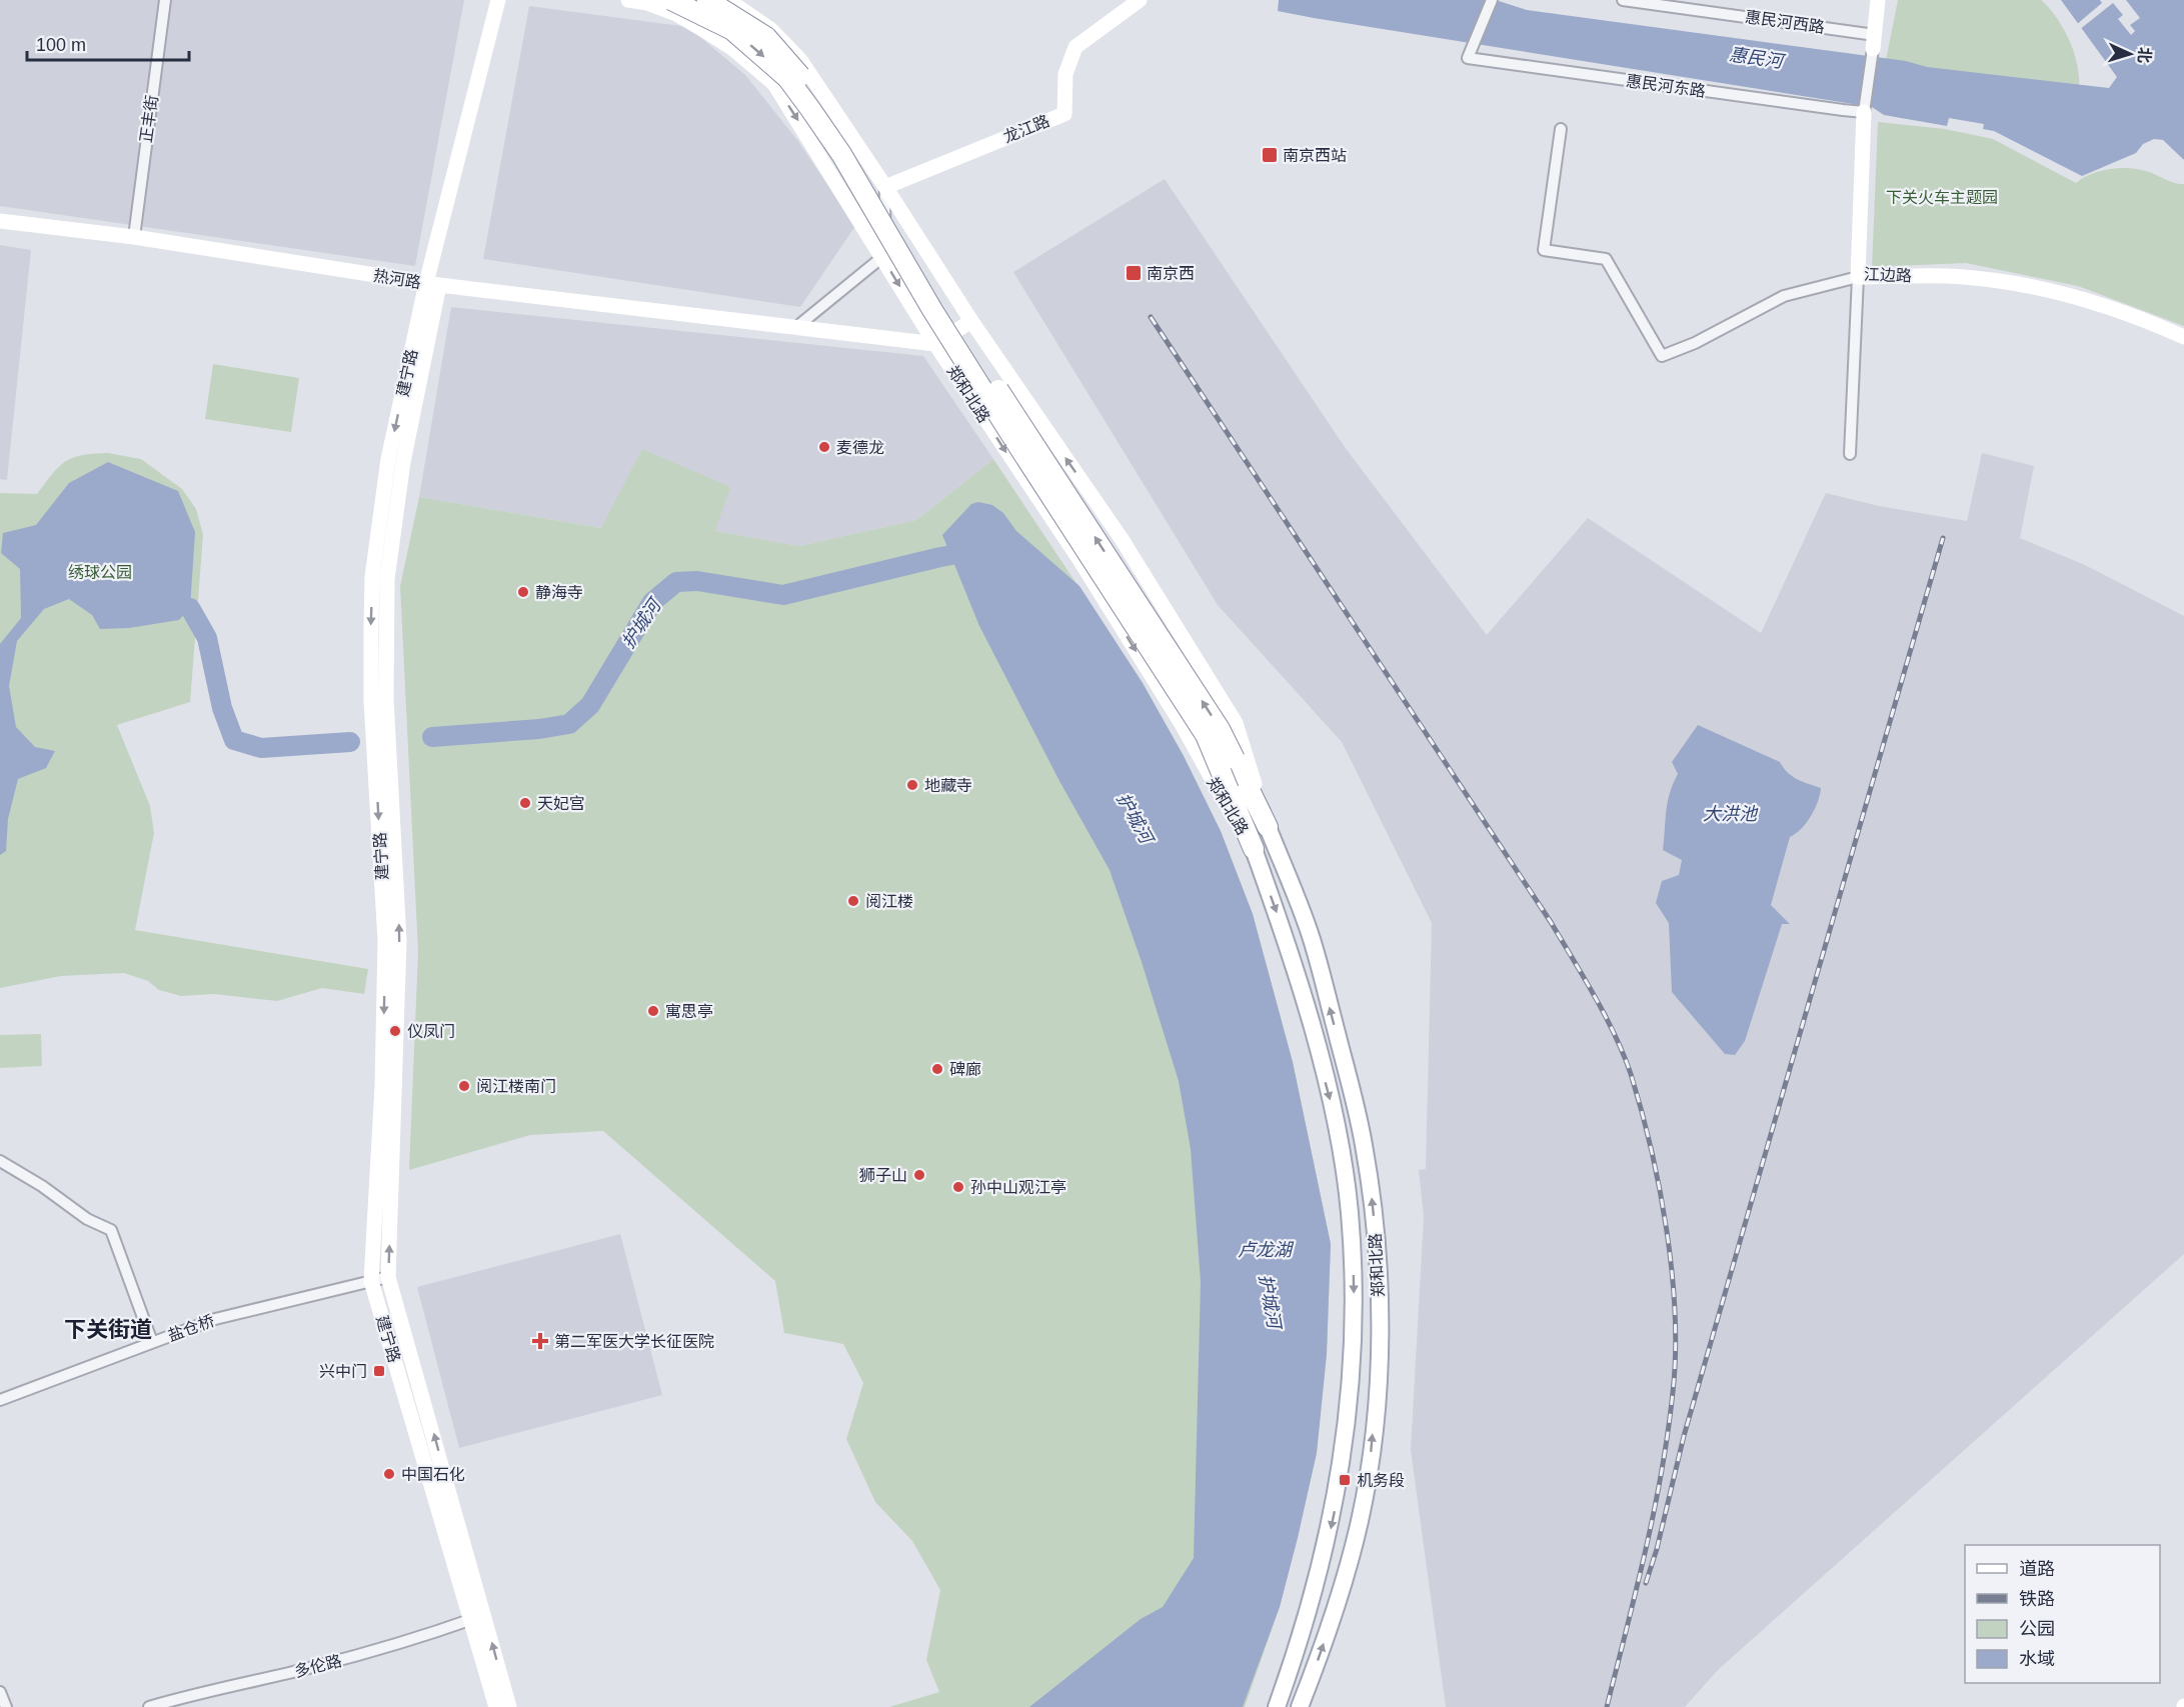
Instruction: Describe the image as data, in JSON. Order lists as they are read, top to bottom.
{
  "streets": {
    "highway": ["郑和北路"],
    "main road": [
      "龙江路",
      "江边路",
      "热河路",
      "建宁路"
    ],
    "street": [
      "惠民河西路",
      "惠民河东路",
      "正丰街",
      "盐仓桥",
      "多伦路"
    ]
  },
  "crossings": [
    ["惠民河西路", "江边路"],
    ["惠民河东路", "江边路"],
    ["正丰街", "热河路"],
    ["龙江路", "郑和北路"],
    ["热河路", "建宁路"],
    ["热河路", "郑和北路"],
    ["建宁路", "盐仓桥"],
    ["建宁路", "多伦路"]
  ],
  "districts": ["下关街道"],
  "water": [
    "惠民河",
    "护城河",
    "大洪池",
    "卢龙湖"
  ],
  "parks": ["下关火车主题园", "绣球公园"],
  "places": {
    "transit": [
      "南京西站",
      "南京西",
      "兴中门",
      "机务段"
    ],
    "other": [
      "麦德龙",
      "静海寺",
      "地藏寺",
      "天妃宫",
      "阅江楼",
      "寓思亭",
      "仪凤门",
      "碑廊",
      "阅江楼南门",
      "狮子山",
      "孙中山观江亭",
      "中国石化"
    ],
    "health": ["第二军医大学长征医院"]
  },
  "legend": [
    "道路",
    "铁路",
    "公园",
    "水域"
  ],
  "scale_bar": "100 m",
  "north": "right"
}
